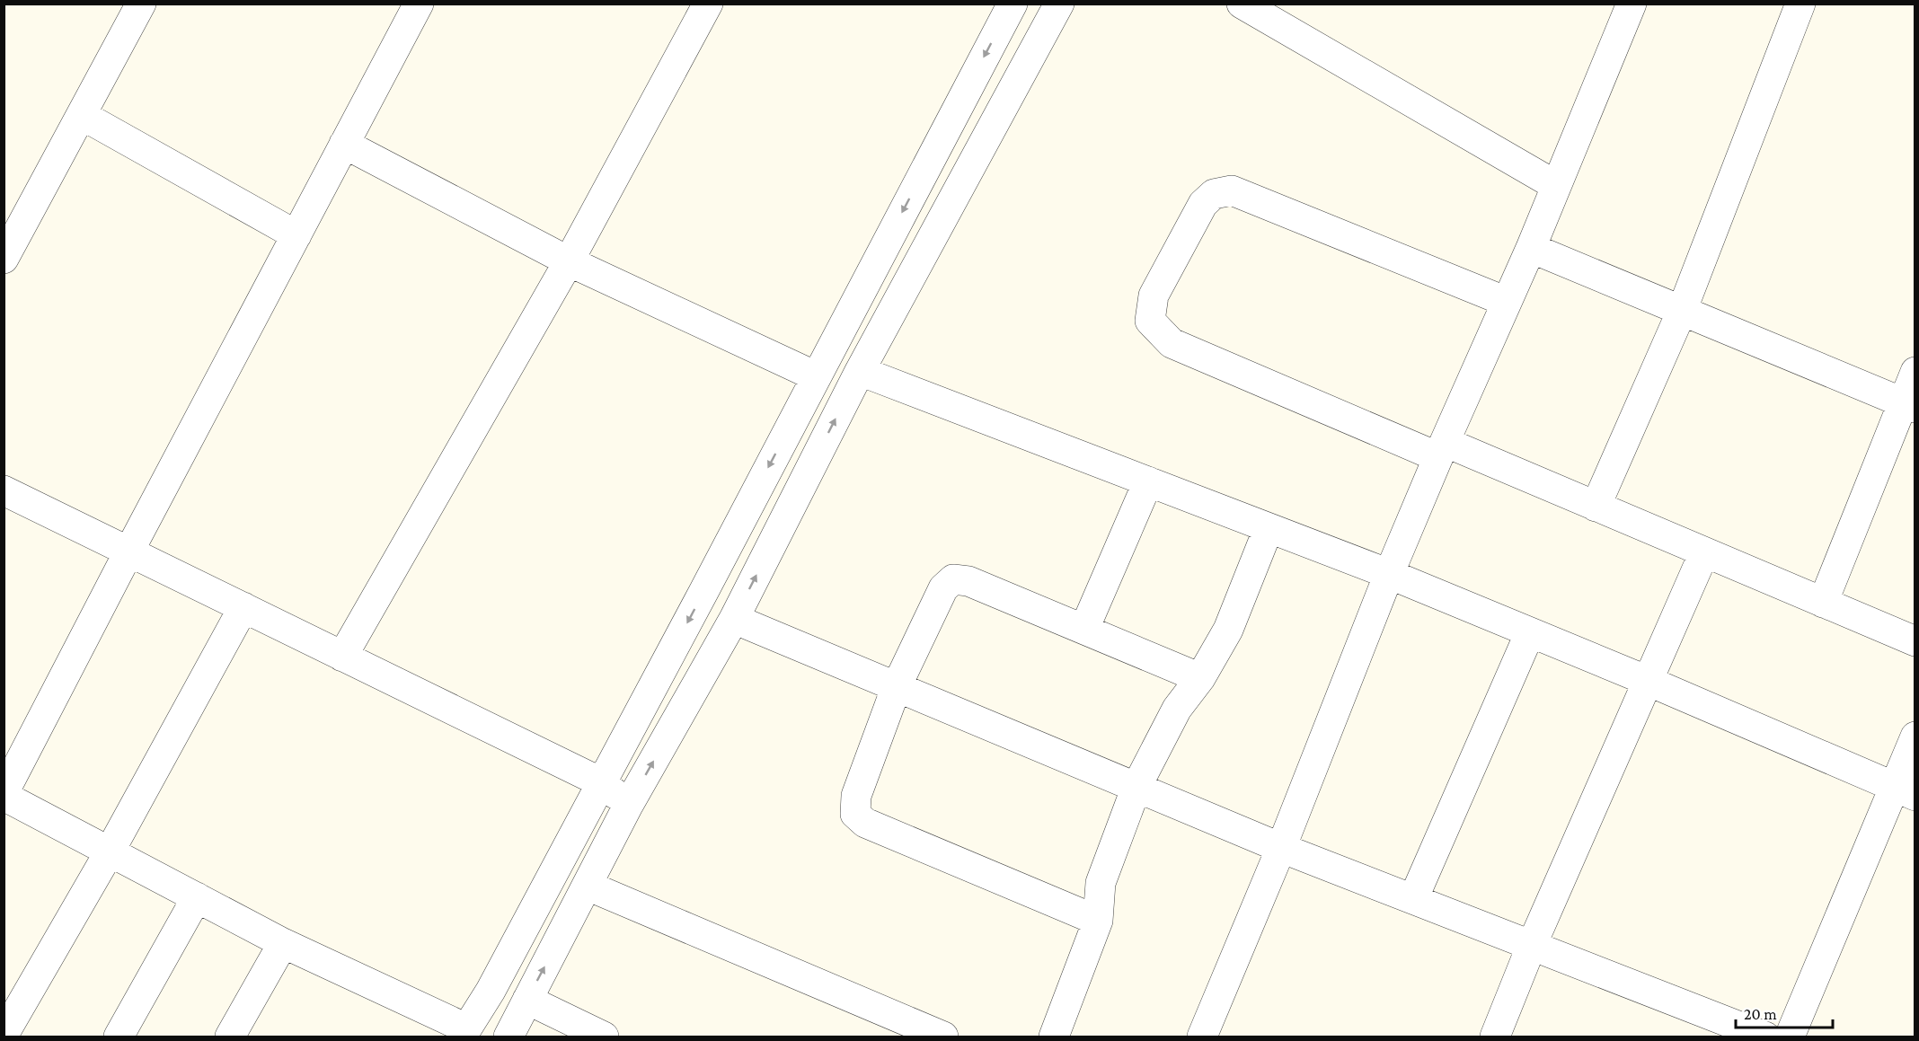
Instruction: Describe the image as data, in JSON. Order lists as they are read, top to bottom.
{
  "scale_bar": "20 m"
}
